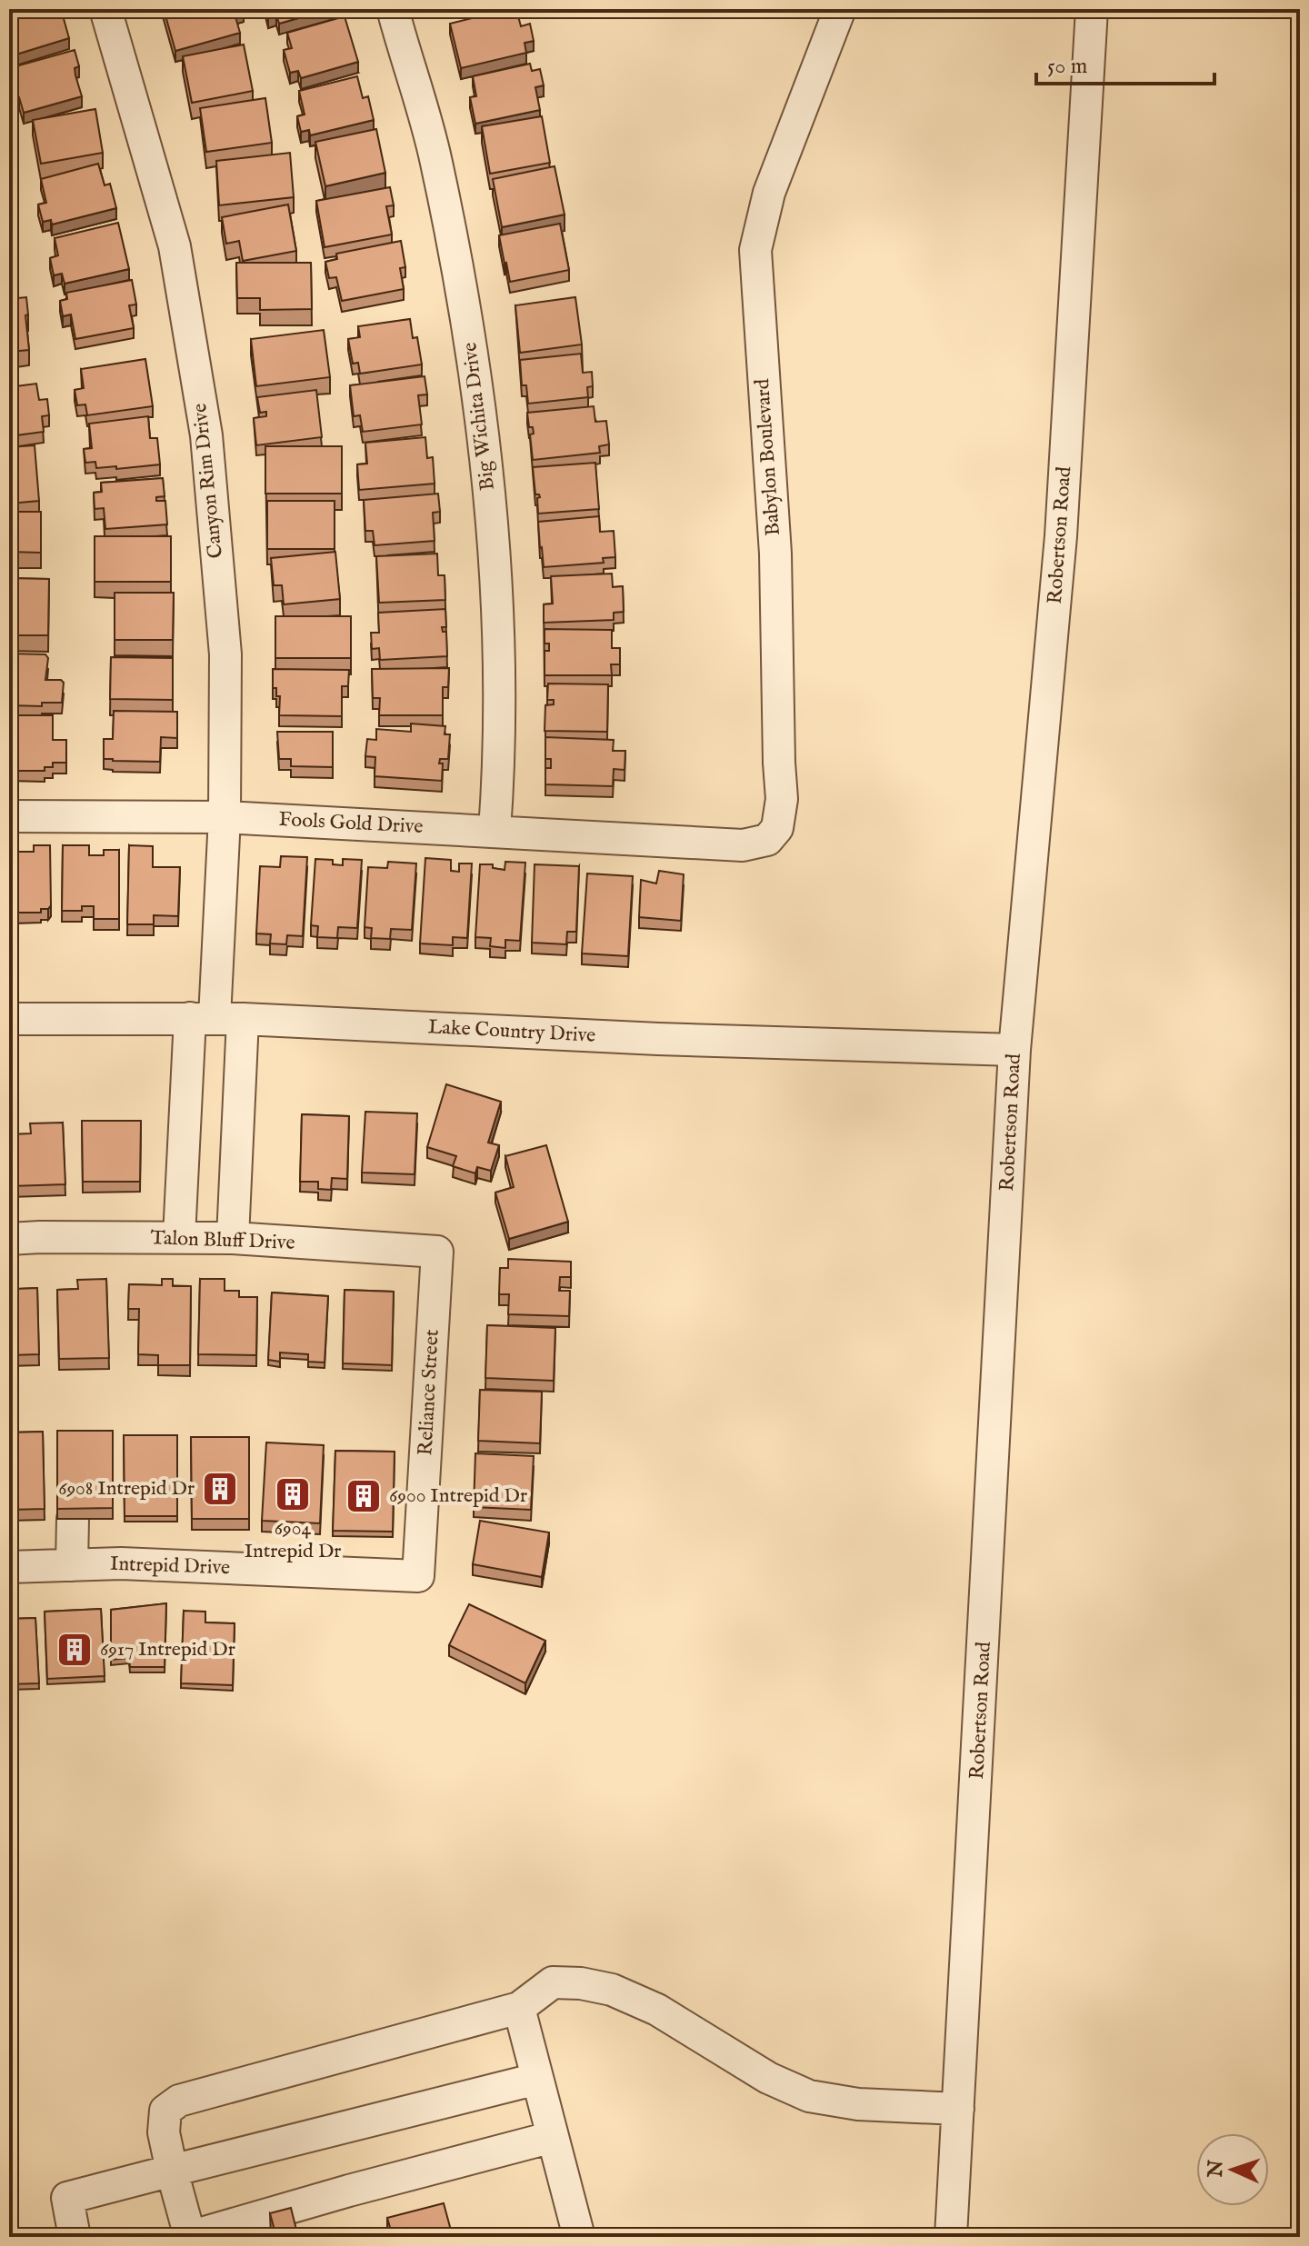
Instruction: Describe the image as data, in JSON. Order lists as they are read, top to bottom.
{
  "streets": {
    "street": [
      "Big Wichita Drive",
      "Babylon Boulevard",
      "Canyon Rim Drive",
      "Robertson Road",
      "Fools Gold Drive",
      "Lake Country Drive",
      "Talon Bluff Drive",
      "Reliance Street",
      "Intrepid Drive"
    ]
  },
  "crossings": [
    ["Big Wichita Drive", "Fools Gold Drive"],
    ["Babylon Boulevard", "Fools Gold Drive"],
    ["Canyon Rim Drive", "Fools Gold Drive"],
    ["Canyon Rim Drive", "Lake Country Drive"],
    ["Robertson Road", "Lake Country Drive"],
    ["Talon Bluff Drive", "Reliance Street"],
    ["Reliance Street", "Intrepid Drive"]
  ],
  "places": {
    "building": [
      "6908 Intrepid Dr",
      "6904 Intrepid Dr",
      "6900 Intrepid Dr",
      "6917 Intrepid Dr"
    ]
  },
  "scale_bar": "50 m",
  "north": "left"
}
